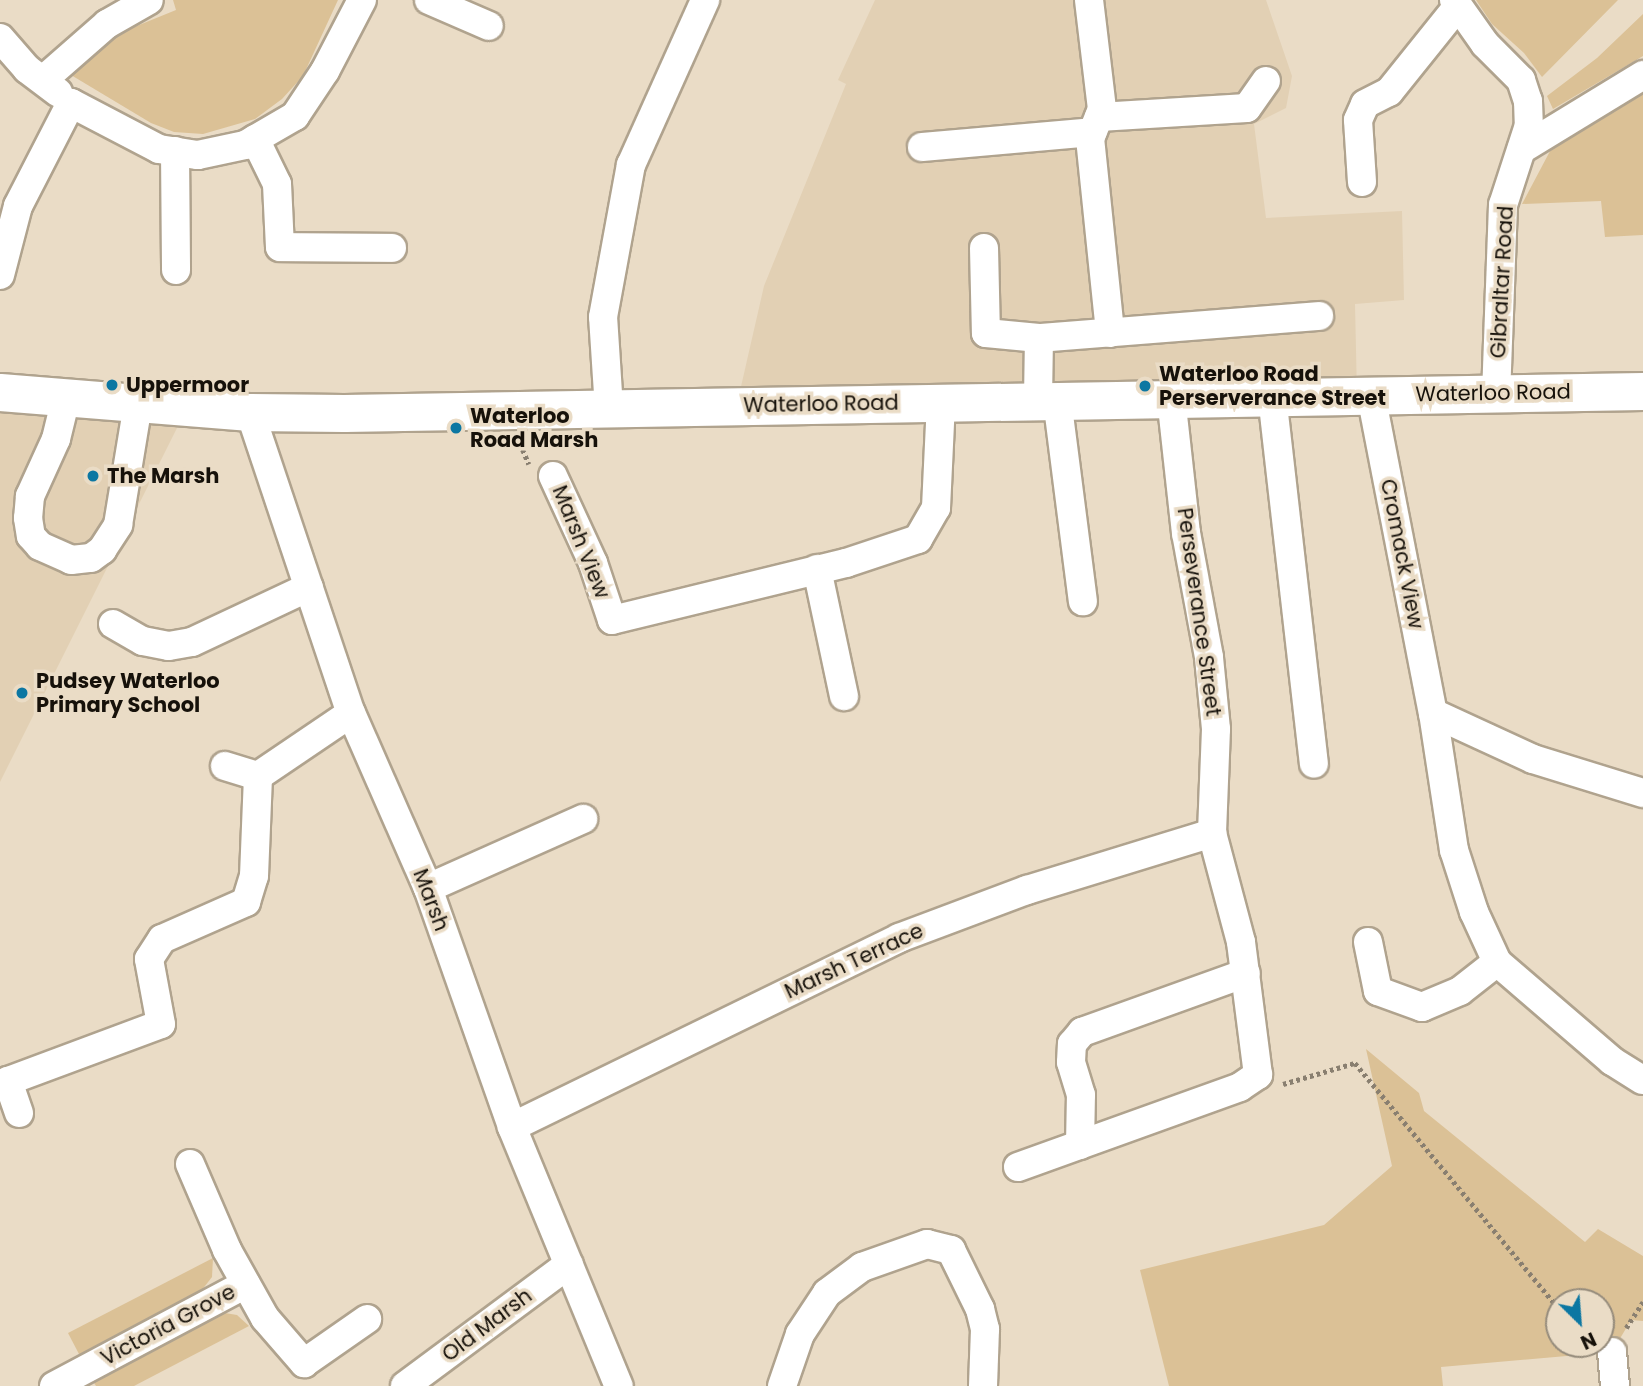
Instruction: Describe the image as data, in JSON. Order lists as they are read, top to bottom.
{
  "streets": {
    "main road": ["Waterloo Road"],
    "street": [
      "Gibraltar Road",
      "Marsh View",
      "Cromack View",
      "Perseverance Street",
      "Marsh",
      "Marsh Terrace",
      "Victoria Grove",
      "Old Marsh"
    ]
  },
  "crossings": [
    ["Gibraltar Road", "Waterloo Road"],
    ["Waterloo Road", "Marsh View"],
    ["Waterloo Road", "Cromack View"],
    ["Waterloo Road", "Perseverance Street"],
    ["Waterloo Road", "Marsh"],
    ["Perseverance Street", "Marsh Terrace"],
    ["Marsh", "Marsh Terrace"],
    ["Marsh", "Old Marsh"]
  ],
  "places": [
    "Uppermoor",
    "Waterloo Road Perserverance Street",
    "Waterloo Road Marsh",
    "The Marsh",
    "Pudsey Waterloo Primary School"
  ],
  "north": "bottom right"
}
